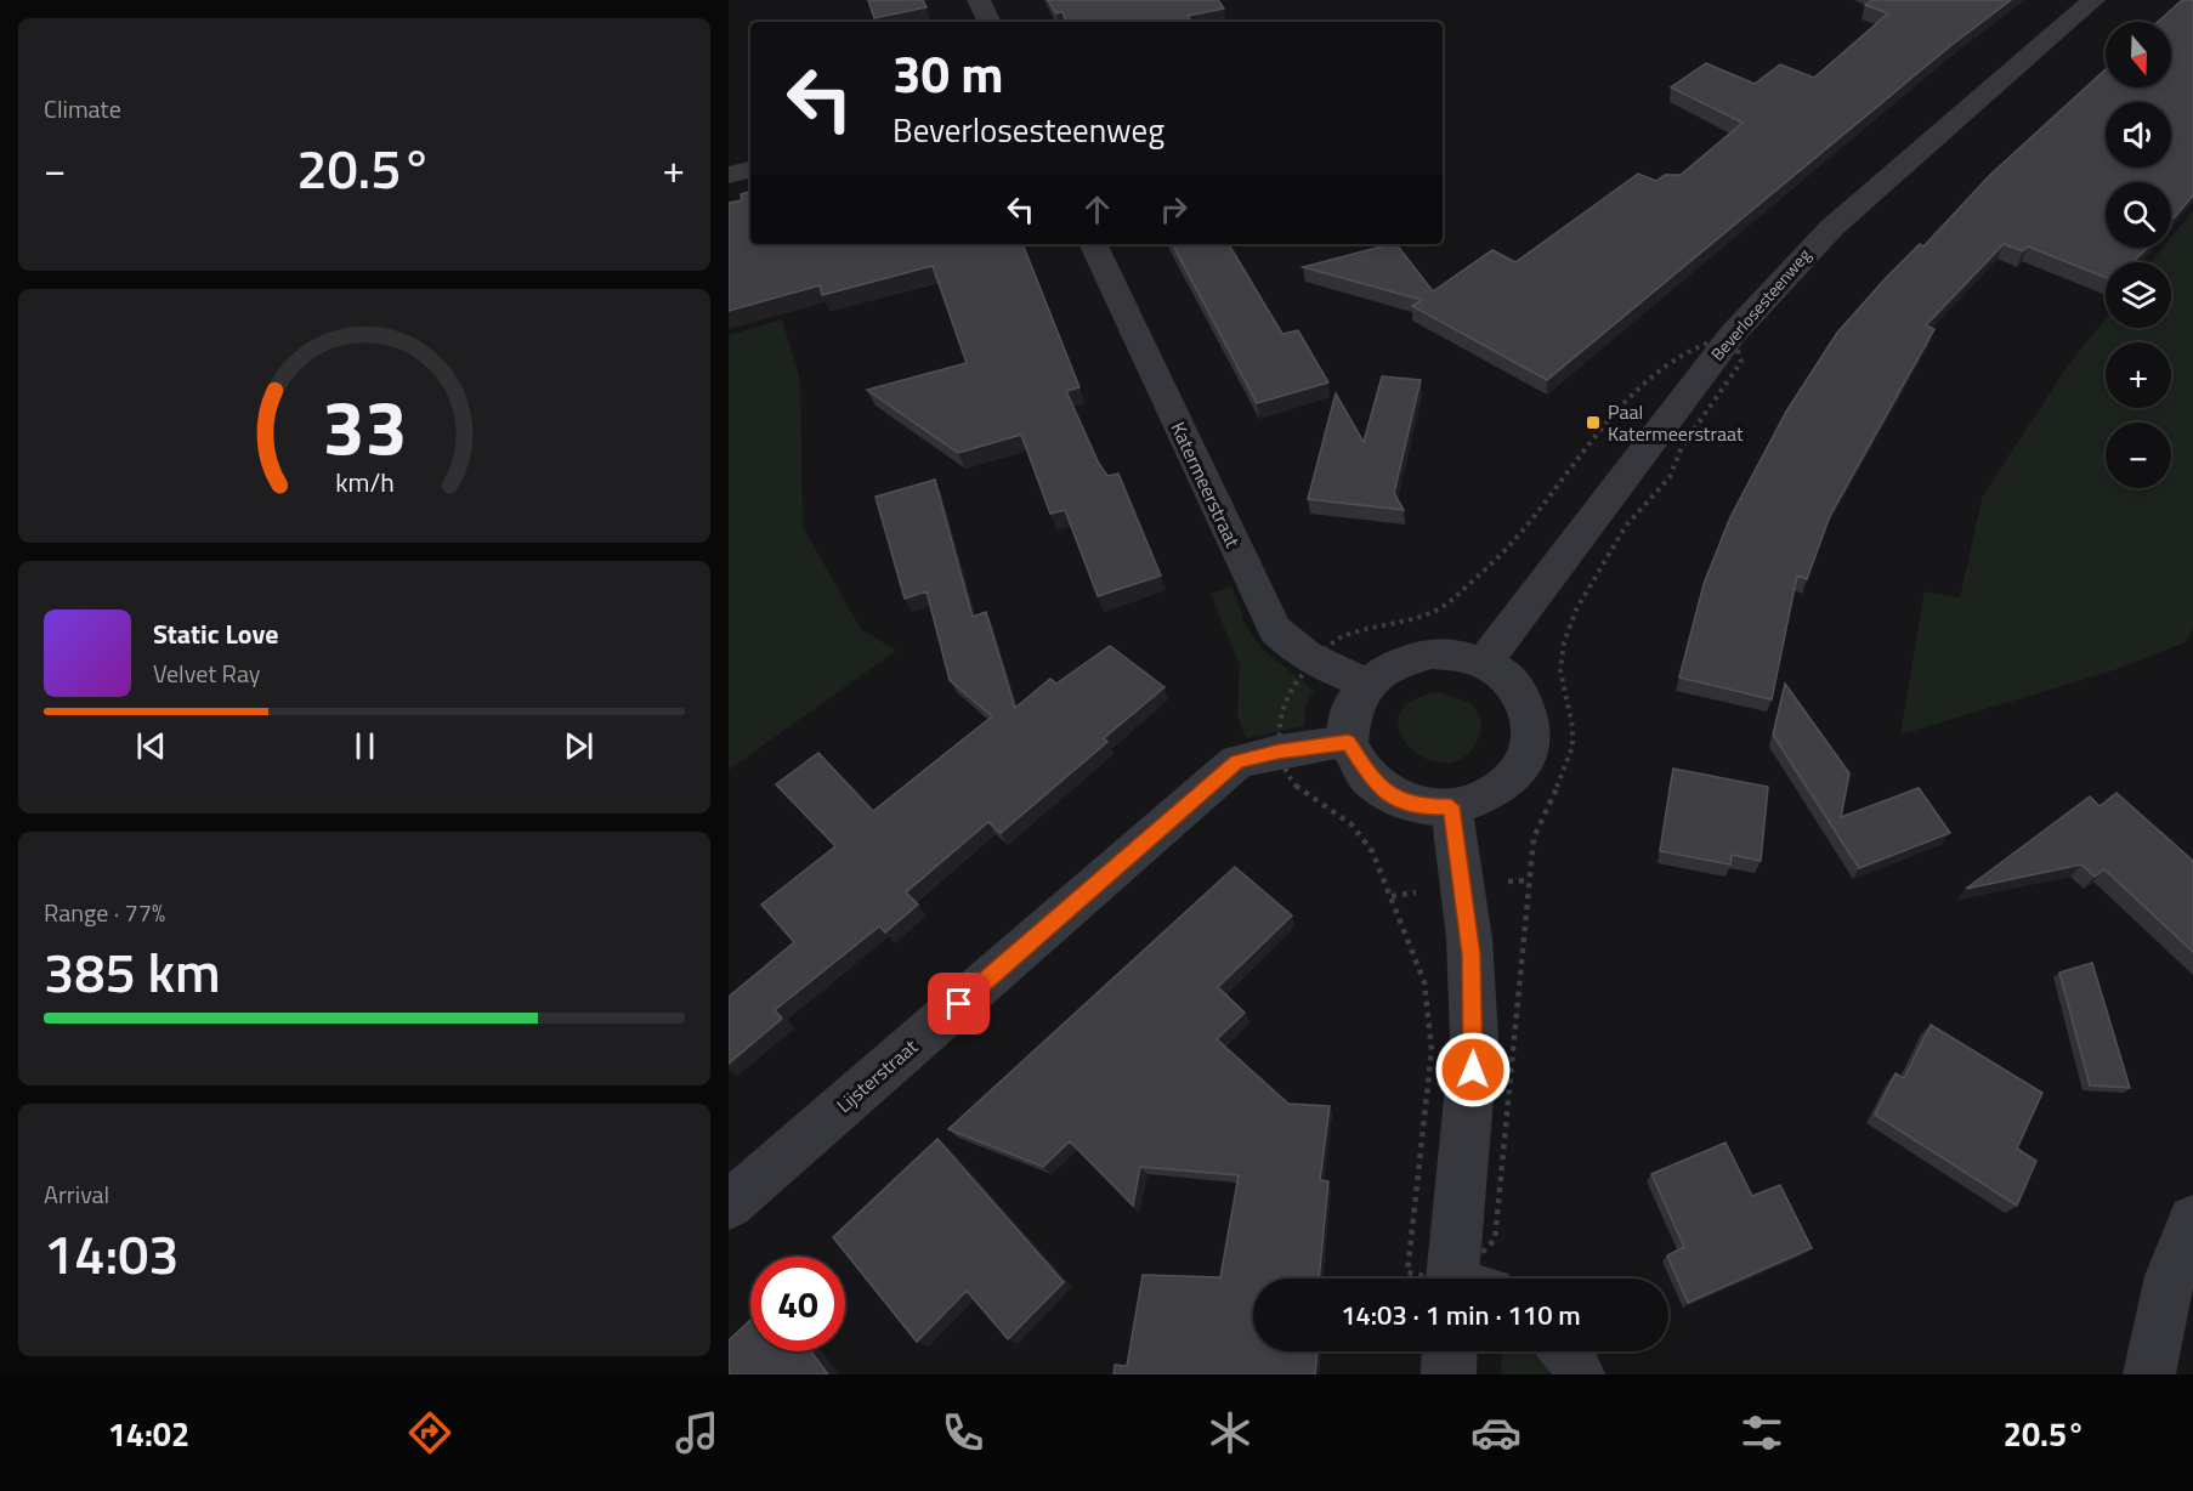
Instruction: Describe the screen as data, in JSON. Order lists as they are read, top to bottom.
{
  "streets": {
    "street": ["Beverlosesteenweg", "Katermeerstraat", "Lijsterstraat"]
  },
  "crossings": [
    ["Beverlosesteenweg", "Katermeerstraat"],
    ["Beverlosesteenweg", "Lijsterstraat"],
    ["Katermeerstraat", "Lijsterstraat"]
  ],
  "places": {
    "transit": ["Paal Katermeerstraat"]
  },
  "north": "bottom",
  "page": {
    "tile": [
      "Climate",
      ["Range · 77%", "385 km"],
      ["Arrival", "14:03"]
    ],
    "map_buttons": ["+", "−"],
    "turn": ["30 m", "Beverlosesteenweg"],
    "heat": ["−", "20.5°", "+"],
    "song": ["Static Love", "Velvet Ray"],
    "limit": "40",
    "trip": "14:03 · 1 min · 110 m",
    "tabs": ["14:02", "20.5°"],
    "gauge": ["33", "km/h"]
  }
}
